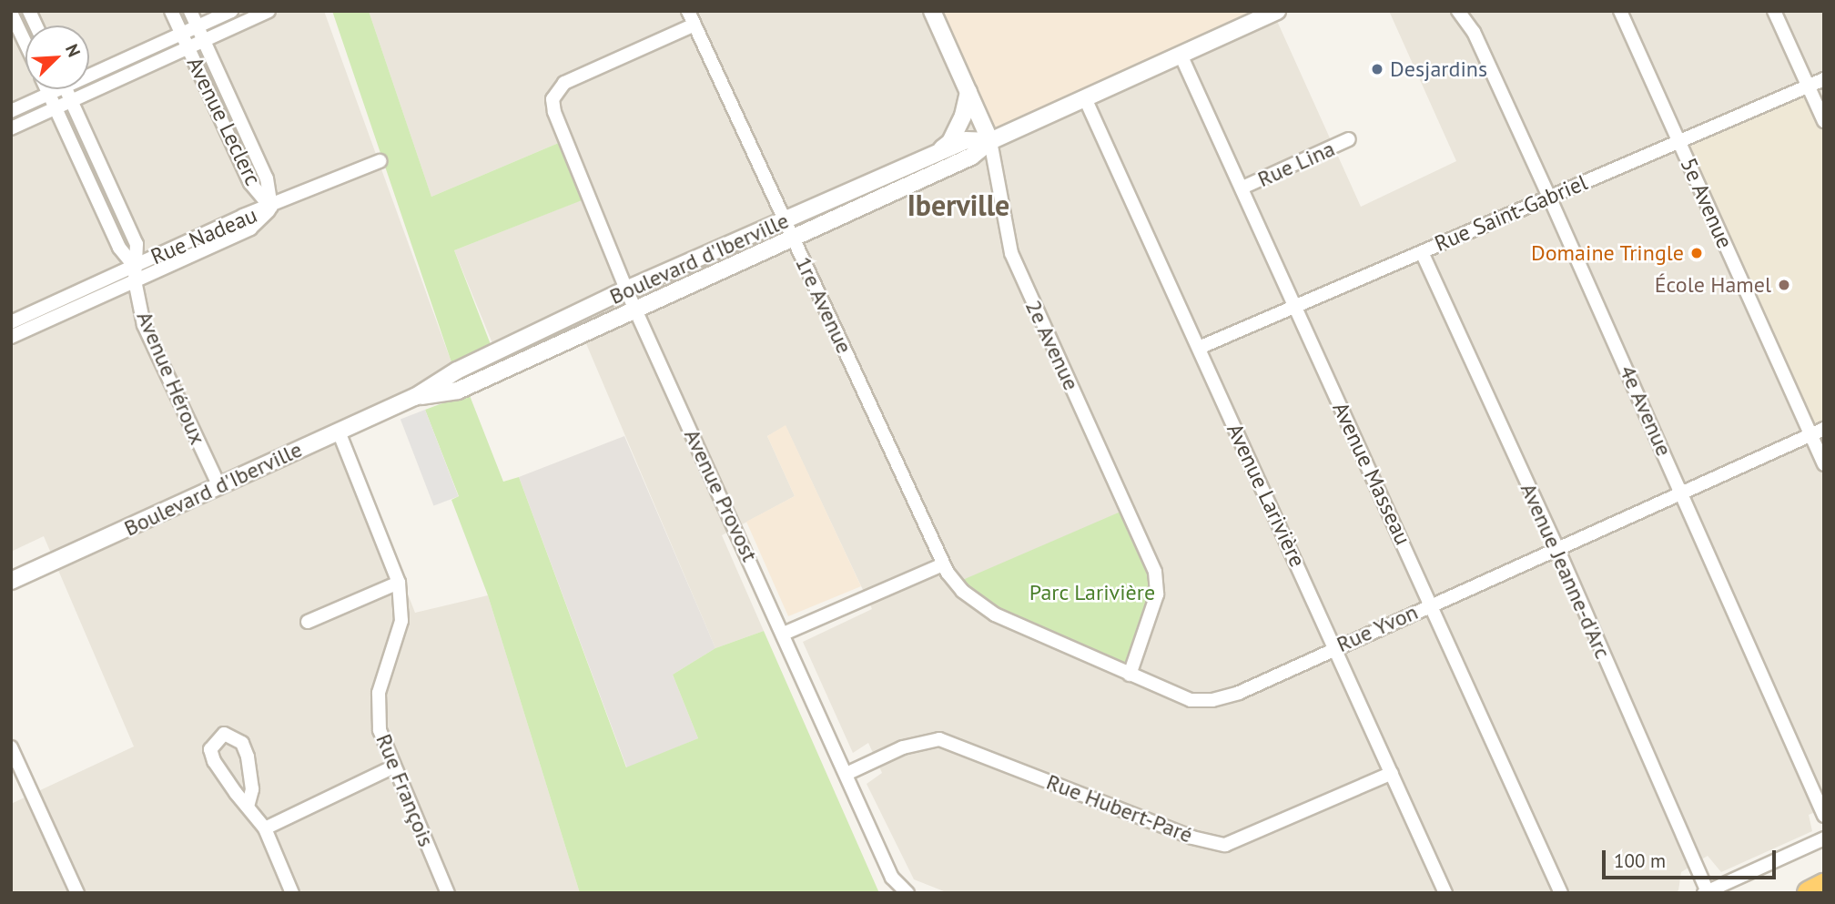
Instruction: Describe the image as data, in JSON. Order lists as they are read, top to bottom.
{
  "streets": {
    "street": [
      "Avenue Leclerc",
      "Rue Lina",
      "5e Avenue",
      "Rue Saint-Gabriel",
      "Rue Nadeau",
      "Boulevard d'Iberville",
      "1re Avenue",
      "2e Avenue",
      "Avenue Héroux",
      "4e Avenue",
      "Avenue Masseau",
      "Avenue Provost",
      "Avenue Larivière",
      "Avenue Jeanne-d'Arc",
      "Rue Yvon",
      "Rue François",
      "Rue Hubert-Paré"
    ]
  },
  "crossings": [
    ["Avenue Leclerc", "Rue Nadeau"],
    ["Rue Lina", "Avenue Masseau"],
    ["5e Avenue", "Rue Saint-Gabriel"],
    ["5e Avenue", "Rue Yvon"],
    ["Rue Saint-Gabriel", "4e Avenue"],
    ["Rue Saint-Gabriel", "Avenue Masseau"],
    ["Rue Saint-Gabriel", "Avenue Larivière"],
    ["Rue Saint-Gabriel", "Avenue Jeanne-d'Arc"],
    ["Rue Nadeau", "Avenue Héroux"],
    ["Boulevard d'Iberville", "1re Avenue"],
    ["Boulevard d'Iberville", "2e Avenue"],
    ["Boulevard d'Iberville", "Avenue Héroux"],
    ["Boulevard d'Iberville", "Avenue Masseau"],
    ["Boulevard d'Iberville", "Avenue Provost"],
    ["Boulevard d'Iberville", "Avenue Larivière"],
    ["Boulevard d'Iberville", "Rue François"],
    ["1re Avenue", "Avenue Provost"],
    ["1re Avenue", "Rue Yvon"],
    ["2e Avenue", "Rue Yvon"],
    ["4e Avenue", "Rue Yvon"],
    ["Avenue Masseau", "Rue Yvon"],
    ["Avenue Provost", "Rue Hubert-Paré"],
    ["Avenue Larivière", "Rue Yvon"],
    ["Avenue Larivière", "Rue Hubert-Paré"],
    ["Avenue Jeanne-d'Arc", "Rue Yvon"]
  ],
  "districts": ["Iberville"],
  "parks": ["Parc Larivière"],
  "places": ["Desjardins", "Domaine Tringle", "École Hamel"],
  "scale_bar": "100 m",
  "north": "top right"
}
